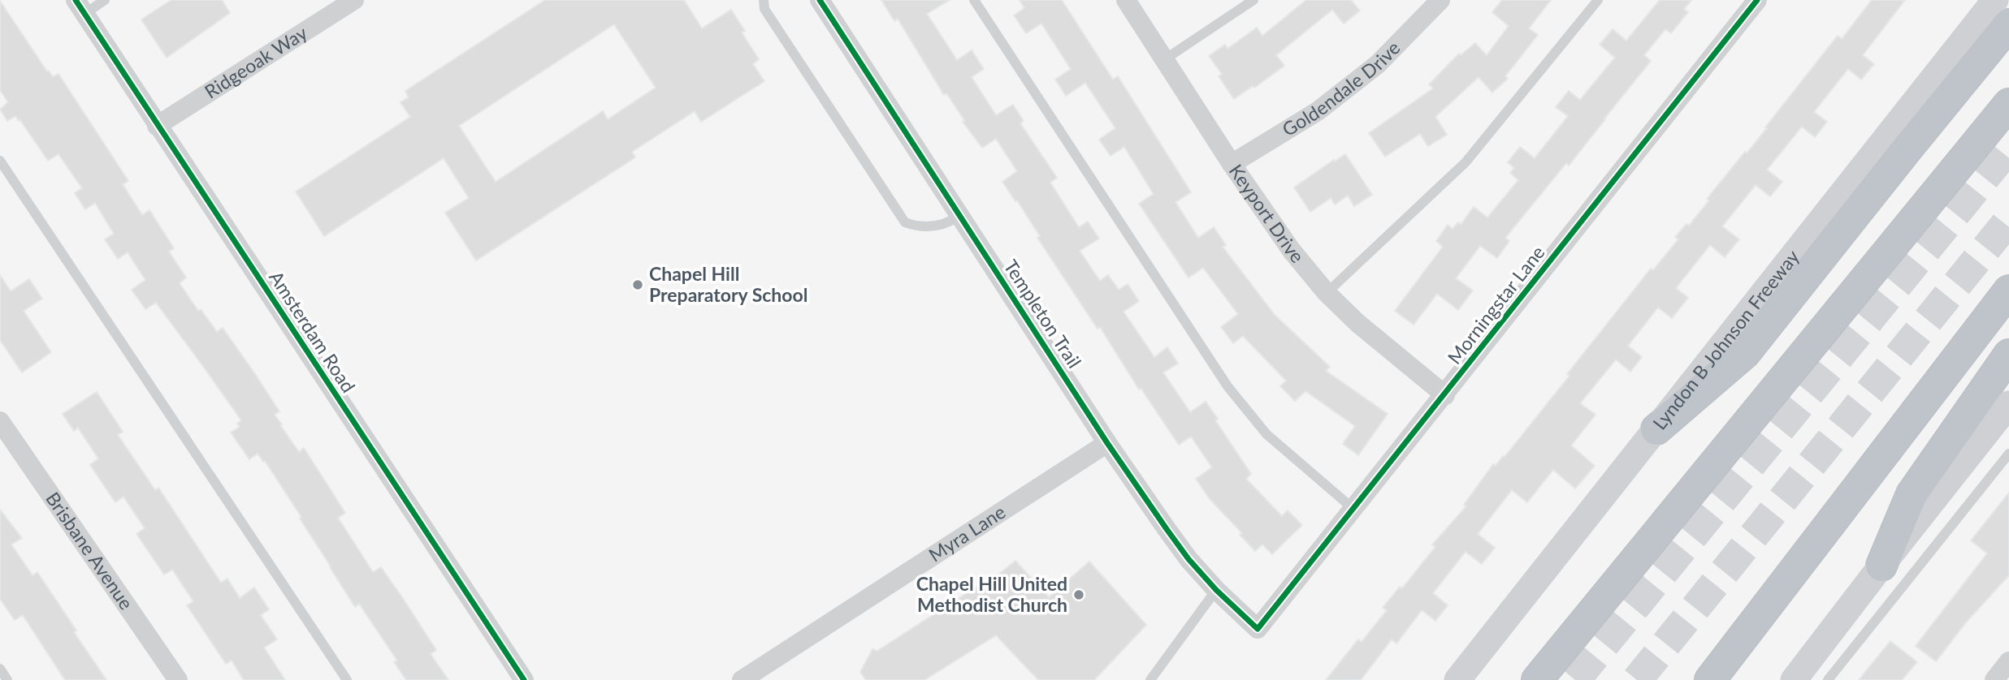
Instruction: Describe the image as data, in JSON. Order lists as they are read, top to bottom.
{
  "streets": {
    "main road": ["Lyndon B Johnson Freeway"],
    "street": [
      "Ridgeoak Way",
      "Goldendale Drive",
      "Keyport Drive",
      "Morningstar Lane",
      "Templeton Trail",
      "Amsterdam Road",
      "Myra Lane",
      "Brisbane Avenue"
    ]
  },
  "crossings": [
    ["Ridgeoak Way", "Amsterdam Road"],
    ["Goldendale Drive", "Keyport Drive"],
    ["Keyport Drive", "Morningstar Lane"],
    ["Morningstar Lane", "Templeton Trail"],
    ["Templeton Trail", "Myra Lane"]
  ],
  "places": ["Chapel Hill Preparatory School", "Chapel Hill United Methodist Church"]
}
